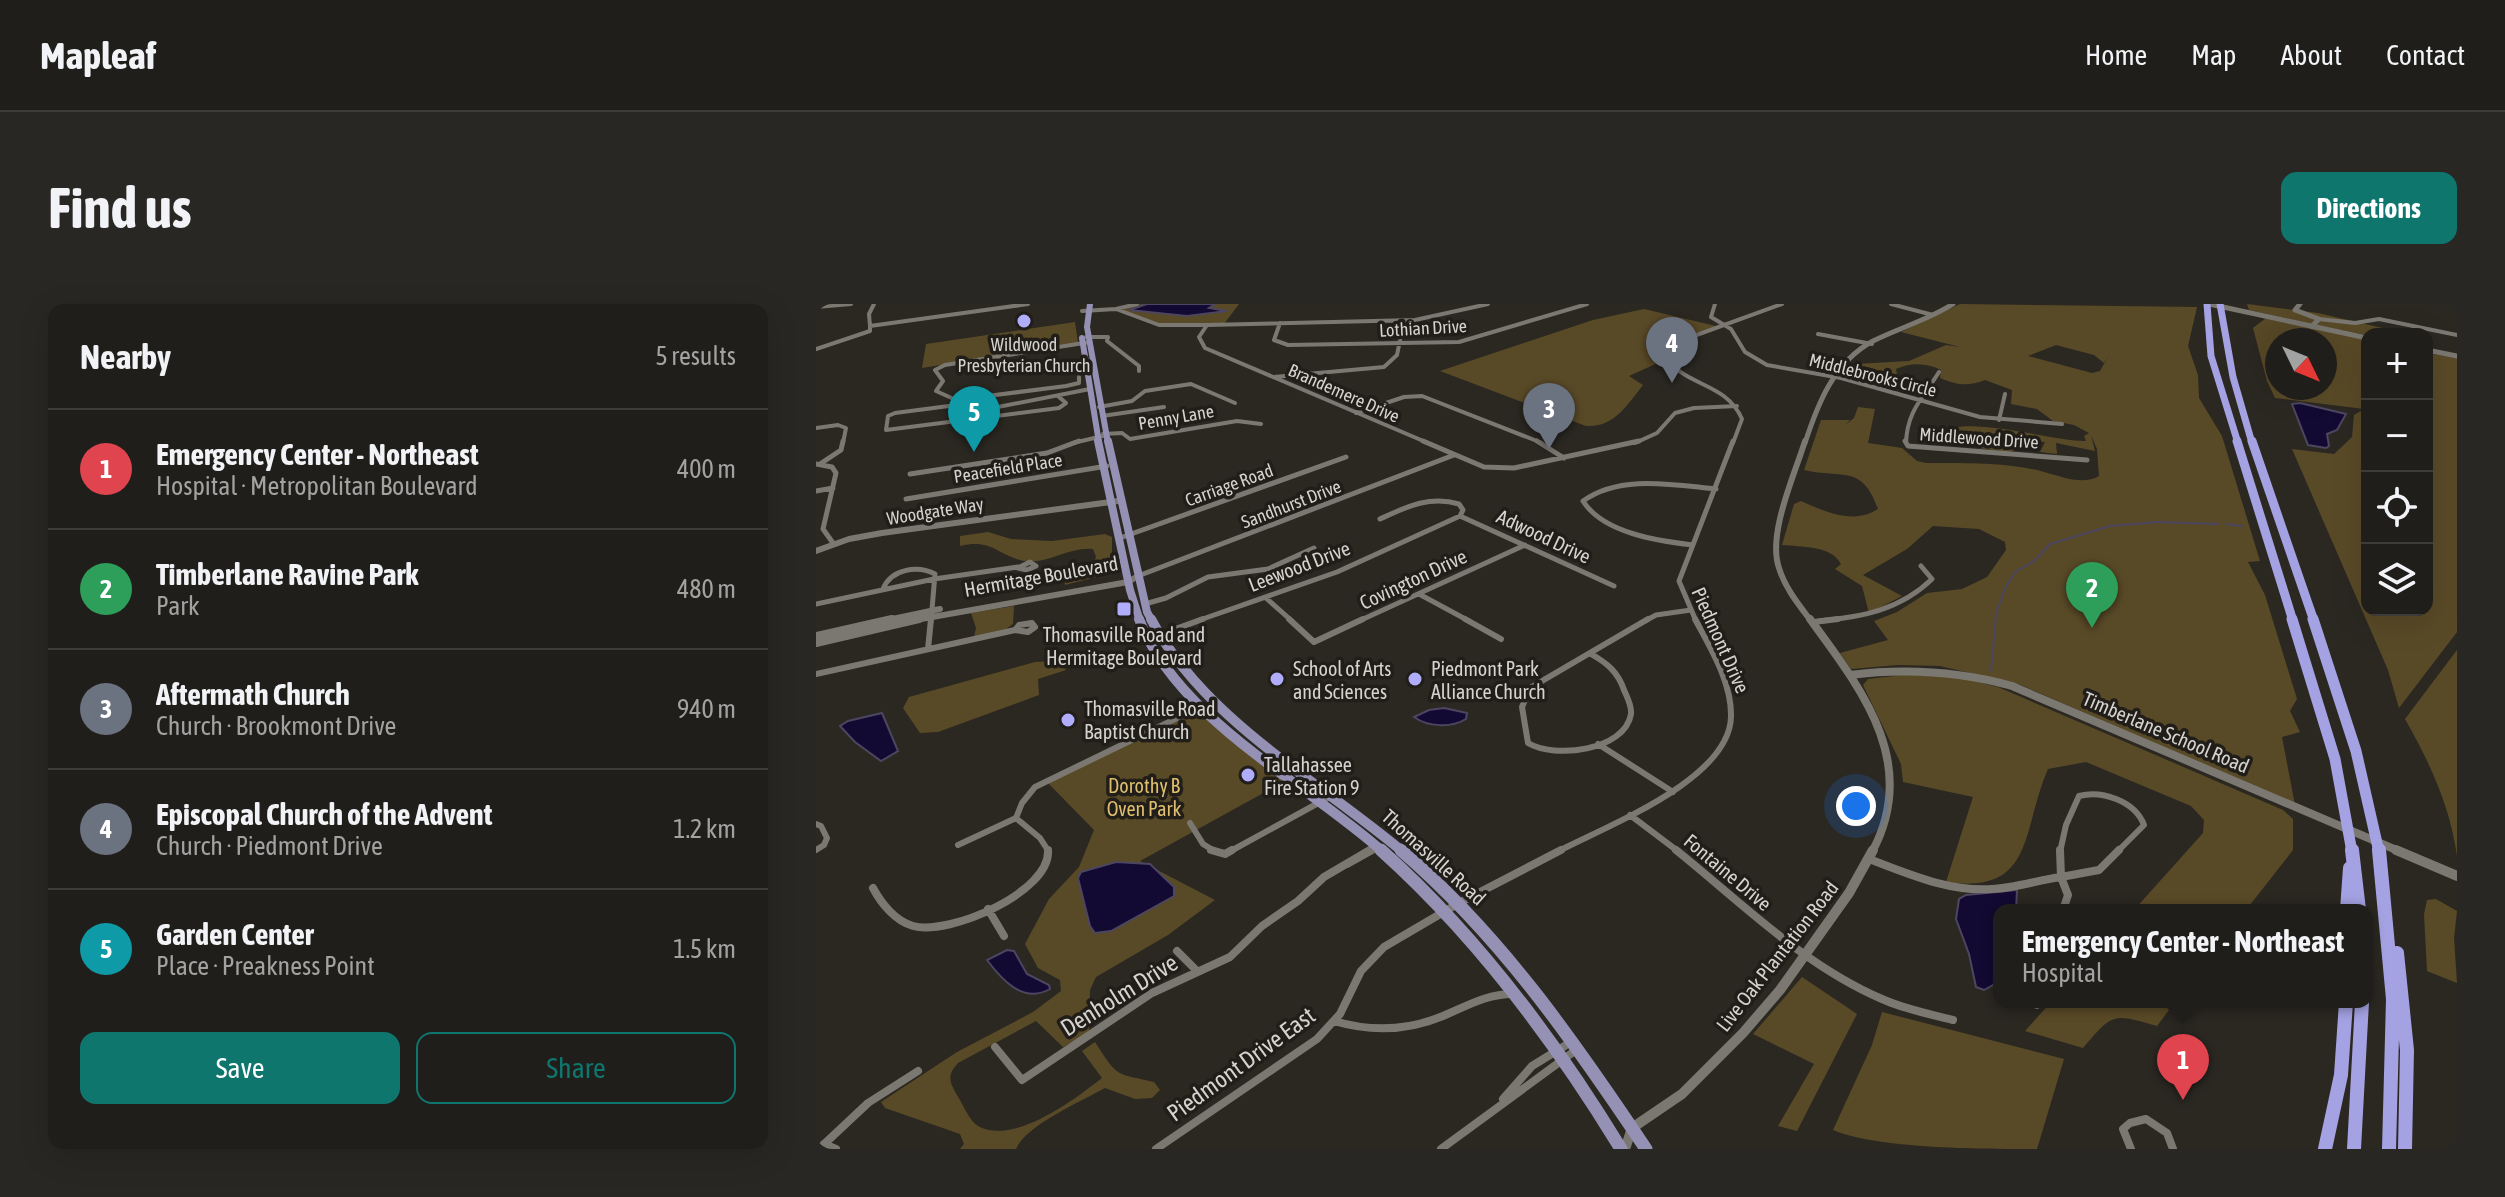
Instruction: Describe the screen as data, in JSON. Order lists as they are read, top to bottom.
{
  "streets": {
    "main road": ["Thomasville Road"],
    "street": [
      "Lothian Drive",
      "Middlebrooks Circle",
      "Brandemere Drive",
      "Penny Lane",
      "Middlewood Drive",
      "Peacefield Place",
      "Carriage Road",
      "Sandhurst Drive",
      "Woodgate Way",
      "Adwood Drive",
      "Leewood Drive",
      "Hermitage Boulevard",
      "Covington Drive",
      "Piedmont Drive",
      "Timberlane School Road",
      "Fontaine Drive",
      "Live Oak Plantation Road",
      "Denholm Drive",
      "Piedmont Drive East"
    ]
  },
  "crossings": [
    ["Middlebrooks Circle", "Middlewood Drive"],
    ["Middlebrooks Circle", "Live Oak Plantation Road"],
    ["Brandemere Drive", "Sandhurst Drive"],
    ["Penny Lane", "Thomasville Road"],
    ["Peacefield Place", "Thomasville Road"],
    ["Carriage Road", "Thomasville Road"],
    ["Sandhurst Drive", "Hermitage Boulevard"],
    ["Sandhurst Drive", "Thomasville Road"],
    ["Woodgate Way", "Thomasville Road"],
    ["Adwood Drive", "Leewood Drive"],
    ["Adwood Drive", "Covington Drive"],
    ["Leewood Drive", "Covington Drive"],
    ["Leewood Drive", "Thomasville Road"],
    ["Hermitage Boulevard", "Thomasville Road"],
    ["Piedmont Drive", "Thomasville Road"],
    ["Piedmont Drive", "Fontaine Drive"],
    ["Piedmont Drive", "Piedmont Drive East"],
    ["Timberlane School Road", "Live Oak Plantation Road"],
    ["Thomasville Road", "Live Oak Plantation Road"],
    ["Thomasville Road", "Denholm Drive"],
    ["Thomasville Road", "Piedmont Drive East"],
    ["Fontaine Drive", "Live Oak Plantation Road"]
  ],
  "parks": ["Dorothy B Oven Park"],
  "places": {
    "other": [
      "Wildwood Presbyterian Church",
      "School of Arts and Sciences",
      "Piedmont Park Alliance Church",
      "Thomasville Road Baptist Church",
      "Tallahassee Fire Station 9"
    ],
    "transit": ["Thomasville Road and Hermitage Boulevard"]
  },
  "north": "bottom right",
  "page": {
    "header": "Mapleaf",
    "nav": [
      "Home",
      "Map",
      "About",
      "Contact"
    ],
    "buttons": [
      "Directions",
      ["Save", "Share"]
    ],
    "title": "Find us",
    "heading": ["Nearby", "5 results"],
    "pins": [
      "4",
      "3",
      "5",
      "2",
      "1"
    ],
    "map_buttons": ["+", "−"],
    "list": [
      {
        "mark": "1",
        "name": "Emergency Center - Northeast",
        "note": "Hospital · Metropolitan Boulevard",
        "value": "400 m"
      },
      {
        "mark": "2",
        "name": "Timberlane Ravine Park",
        "note": "Park",
        "value": "480 m"
      },
      {
        "mark": "3",
        "name": "Aftermath Church",
        "note": "Church · Brookmont Drive",
        "value": "940 m"
      },
      {
        "mark": "4",
        "name": "Episcopal Church of the Advent",
        "note": "Church · Piedmont Drive",
        "value": "1.2 km"
      },
      {
        "mark": "5",
        "name": "Garden Center",
        "note": "Place · Preakness Point",
        "value": "1.5 km"
      }
    ],
    "popup": ["Emergency Center - Northeast", "Hospital"]
  }
}
